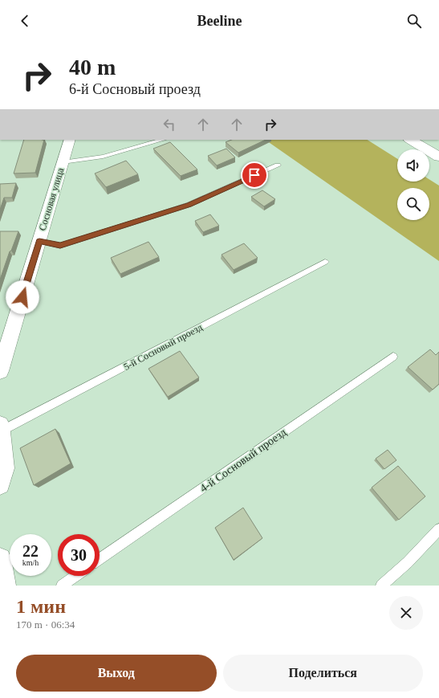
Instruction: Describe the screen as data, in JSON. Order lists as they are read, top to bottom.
{
  "streets": {
    "street": ["Сосновая улица"],
    "lane": ["5-й Сосновый проезд", "4-й Сосновый проезд"]
  },
  "page": {
    "header": "Beeline",
    "turn": ["40 m", "6-й Сосновый проезд"],
    "speed": "22 km/h",
    "limit": "30",
    "heading": ["1 мин", "170 m · 06:34"],
    "buttons": ["Выход", "Поделиться"]
  }
}
